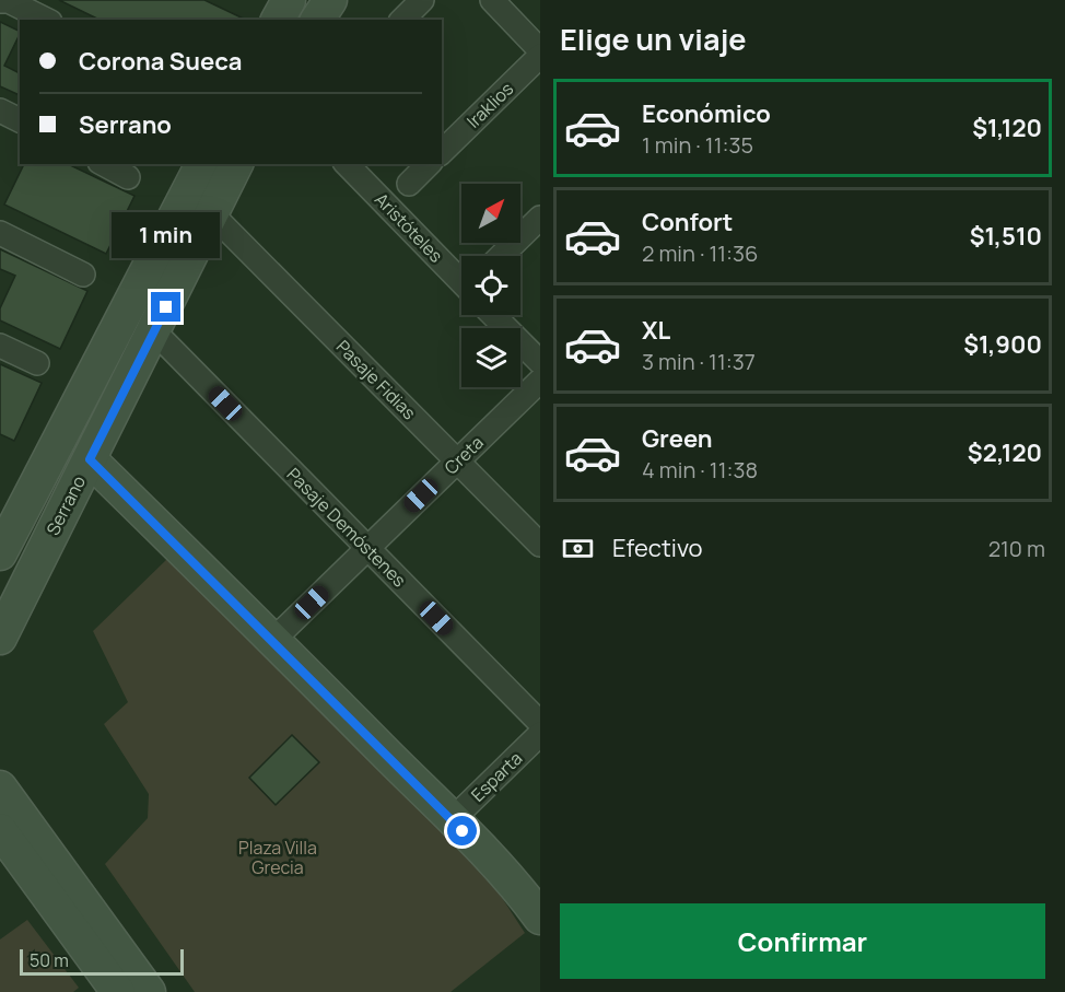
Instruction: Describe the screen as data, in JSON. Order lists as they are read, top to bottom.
{
  "streets": {
    "main road": ["Serrano"],
    "street": [
      "Iraklios",
      "Aristóteles",
      "Pasaje Fidias",
      "Creta",
      "Pasaje Demóstenes",
      "Esparta"
    ]
  },
  "crossings": [
    ["Pasaje Fidias", "Creta"],
    ["Pasaje Fidias", "Serrano"],
    ["Creta", "Pasaje Demóstenes"],
    ["Serrano", "Pasaje Demóstenes"]
  ],
  "parks": ["Plaza Villa Grecia"],
  "scale_bar": "50 m",
  "north": "top right",
  "page": {
    "heading": "Elige un viaje",
    "banner": ["Corona Sueca", "Serrano"],
    "list": [
      {
        "name": "Económico",
        "note": "1 min · 11:35",
        "value": "$1,120"
      },
      {
        "name": "Confort",
        "note": "2 min · 11:36",
        "value": "$1,510"
      },
      {
        "name": "XL",
        "note": "3 min · 11:37",
        "value": "$1,900"
      },
      {
        "name": "Green",
        "note": "4 min · 11:38",
        "value": "$2,120"
      }
    ],
    "bubble": "1 min",
    "pay": ["Efectivo", "210 m"],
    "buttons": "Confirmar",
    "scale": "50 m"
  }
}
